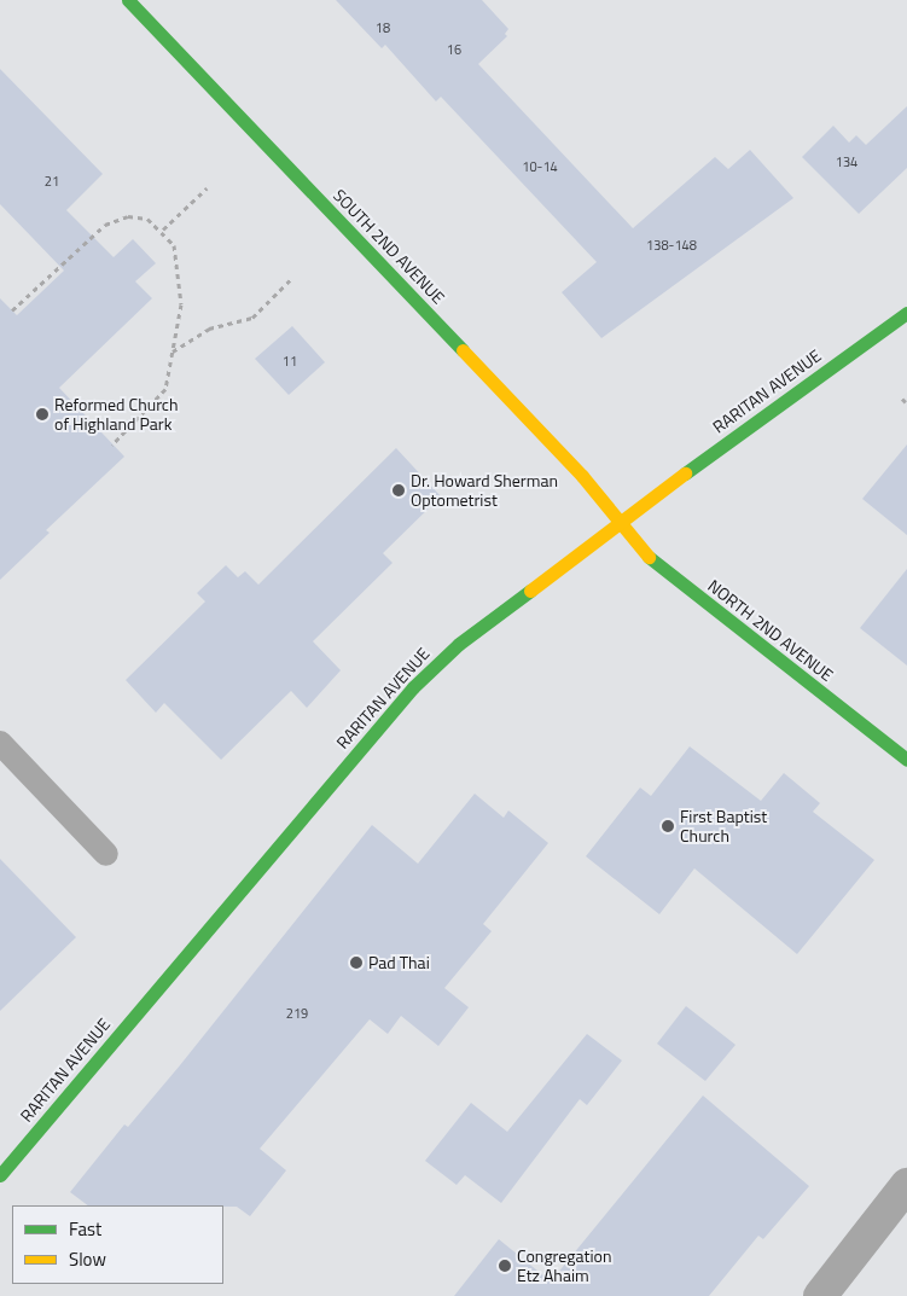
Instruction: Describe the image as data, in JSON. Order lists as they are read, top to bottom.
{
  "streets": {
    "main road": ["SOUTH 2ND AVENUE", "RARITAN AVENUE", "NORTH 2ND AVENUE"]
  },
  "crossings": [
    ["SOUTH 2ND AVENUE", "RARITAN AVENUE"],
    ["SOUTH 2ND AVENUE", "NORTH 2ND AVENUE"],
    ["RARITAN AVENUE", "NORTH 2ND AVENUE"]
  ],
  "places": [
    "Reformed Church of Highland Park",
    "Dr. Howard Sherman Optometrist",
    "First Baptist Church",
    "Pad Thai",
    "Congregation Etz Ahaim"
  ],
  "house_numbers": [
    "18",
    "16",
    "134",
    "10-14",
    "21",
    "138-148",
    "11",
    "219"
  ],
  "legend": ["Fast", "Slow"]
}
